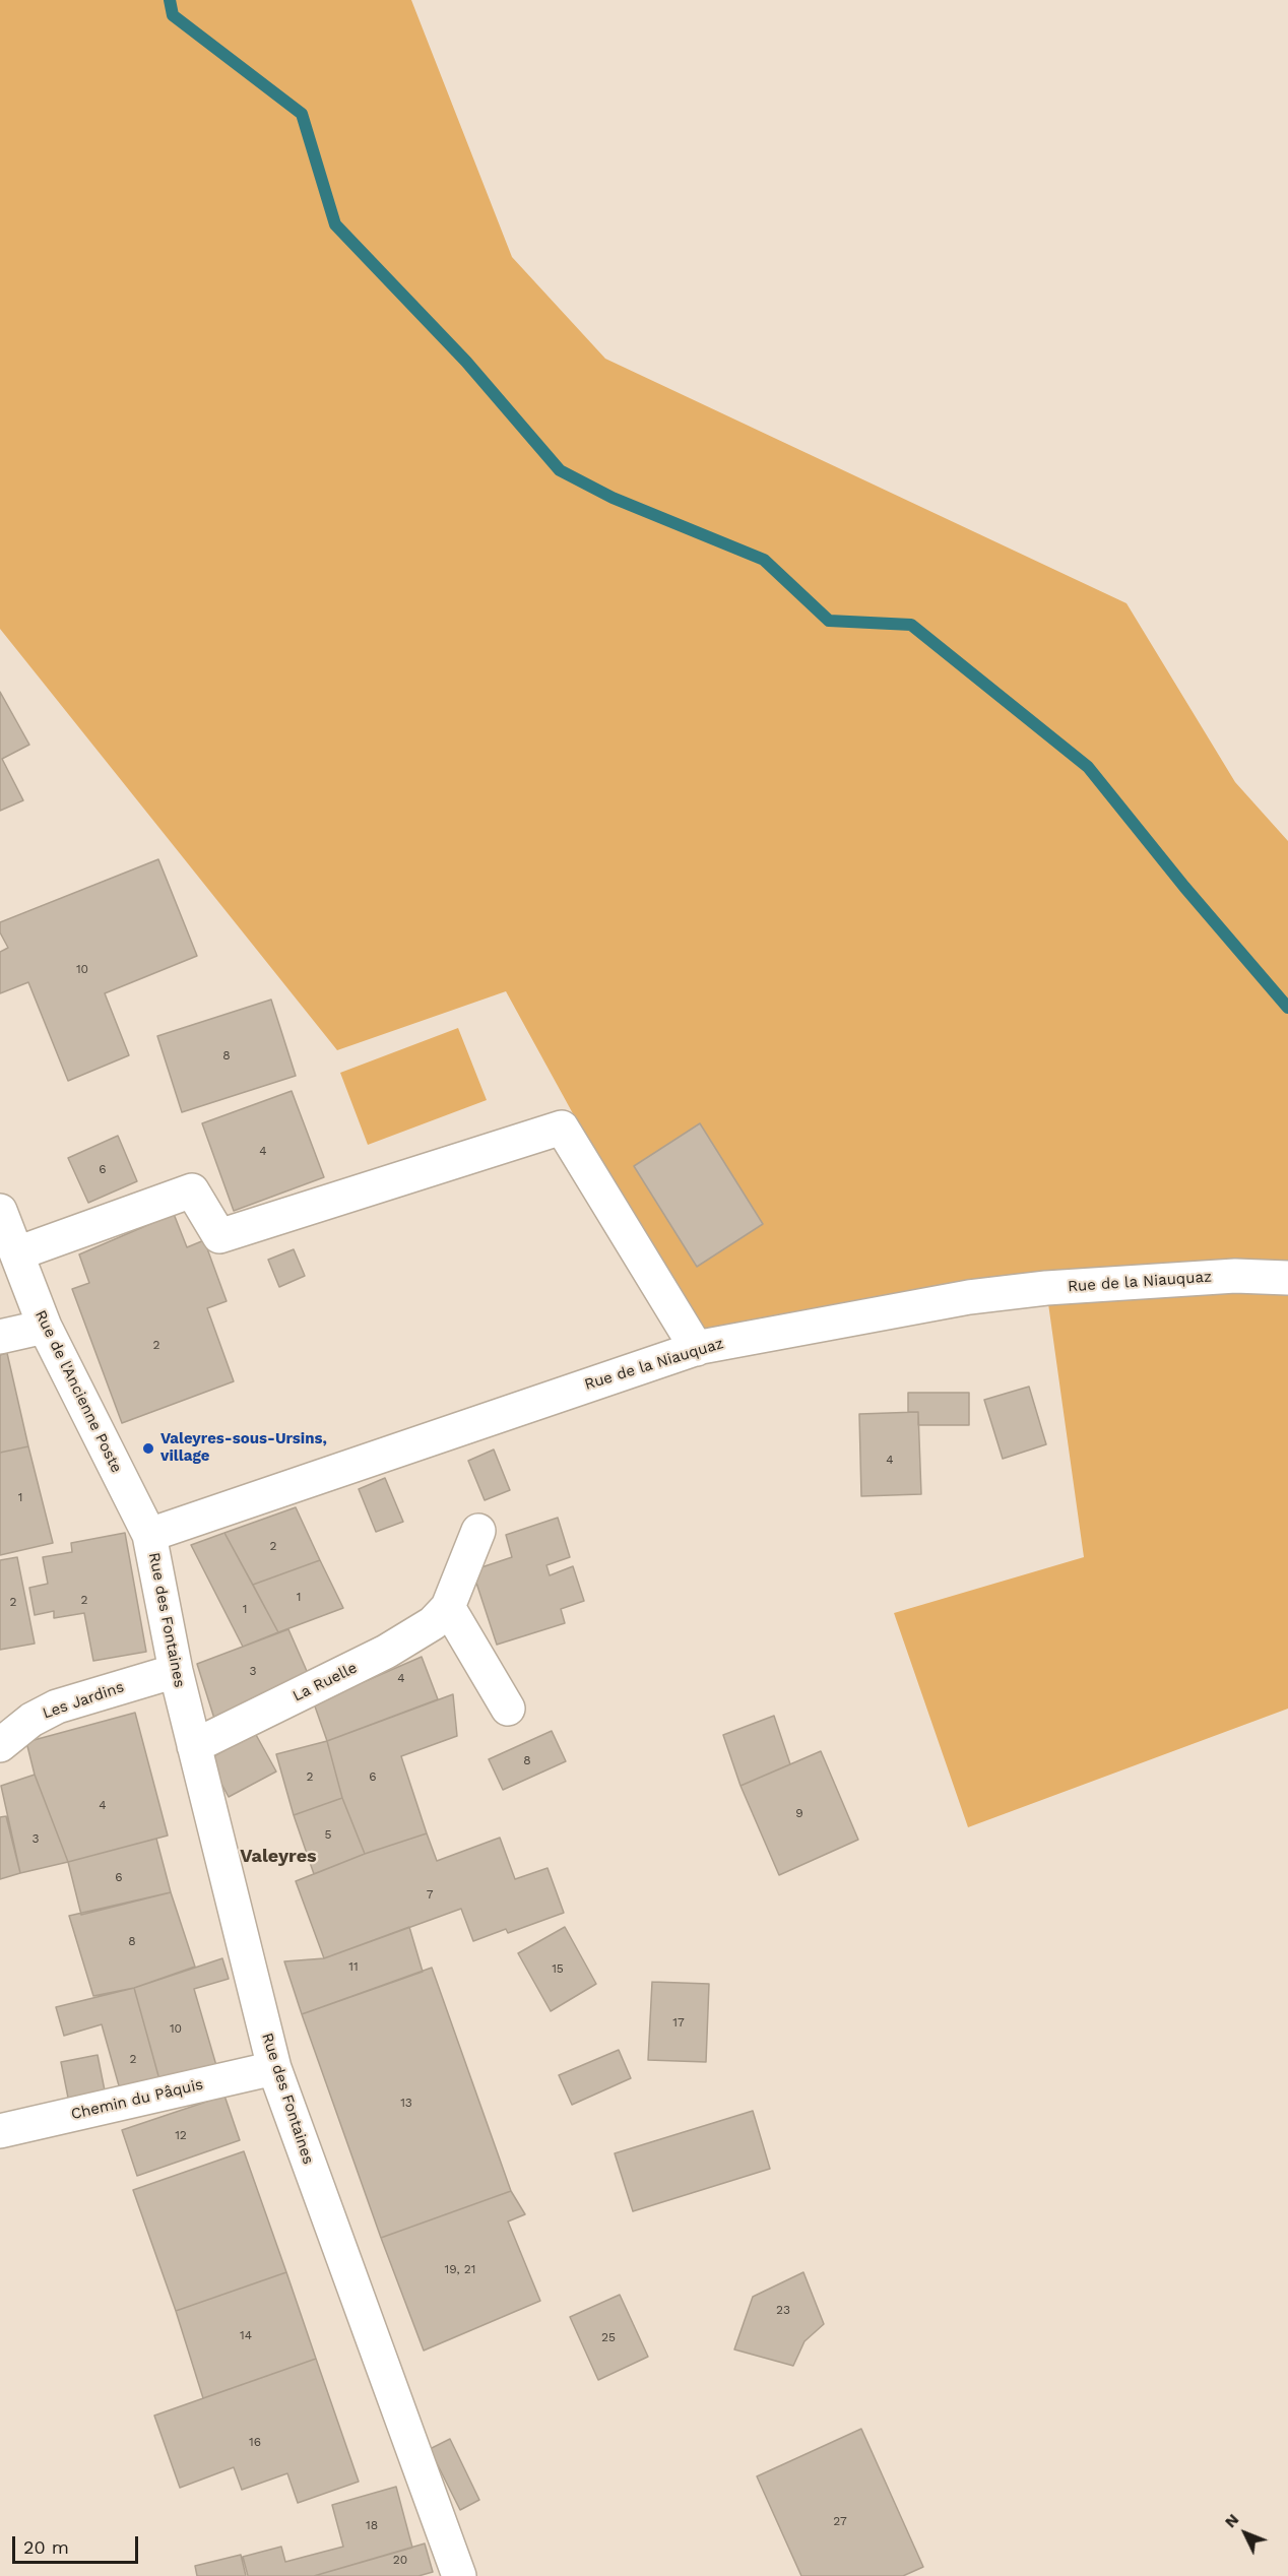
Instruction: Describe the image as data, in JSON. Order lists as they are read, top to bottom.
{
  "streets": {
    "street": [
      "Rue de la Niauquaz",
      "Rue de l'Ancienne Poste",
      "Rue des Fontaines",
      "La Ruelle",
      "Les Jardins",
      "Chemin du Pâquis"
    ]
  },
  "crossings": [
    ["Rue de la Niauquaz", "Rue de l'Ancienne Poste"],
    ["Rue de la Niauquaz", "Rue des Fontaines"],
    ["Rue de l'Ancienne Poste", "Rue des Fontaines"],
    ["Rue des Fontaines", "La Ruelle"],
    ["Rue des Fontaines", "Les Jardins"],
    ["Rue des Fontaines", "Chemin du Pâquis"]
  ],
  "districts": ["Valeyres"],
  "places": ["Valeyres-sous-Ursins, village"],
  "house_numbers": [
    "10",
    "8",
    "4",
    "6",
    "2",
    "4",
    "1",
    "2",
    "1",
    "2",
    "2",
    "1",
    "3",
    "4",
    "8",
    "2",
    "6",
    "4",
    "9",
    "5",
    "3",
    "6",
    "7",
    "8",
    "11",
    "15",
    "17",
    "10",
    "2",
    "13",
    "12",
    "19, 21",
    "23",
    "14",
    "25",
    "16",
    "27",
    "18",
    "20"
  ],
  "scale_bar": "20 m",
  "north": "top left"
}
